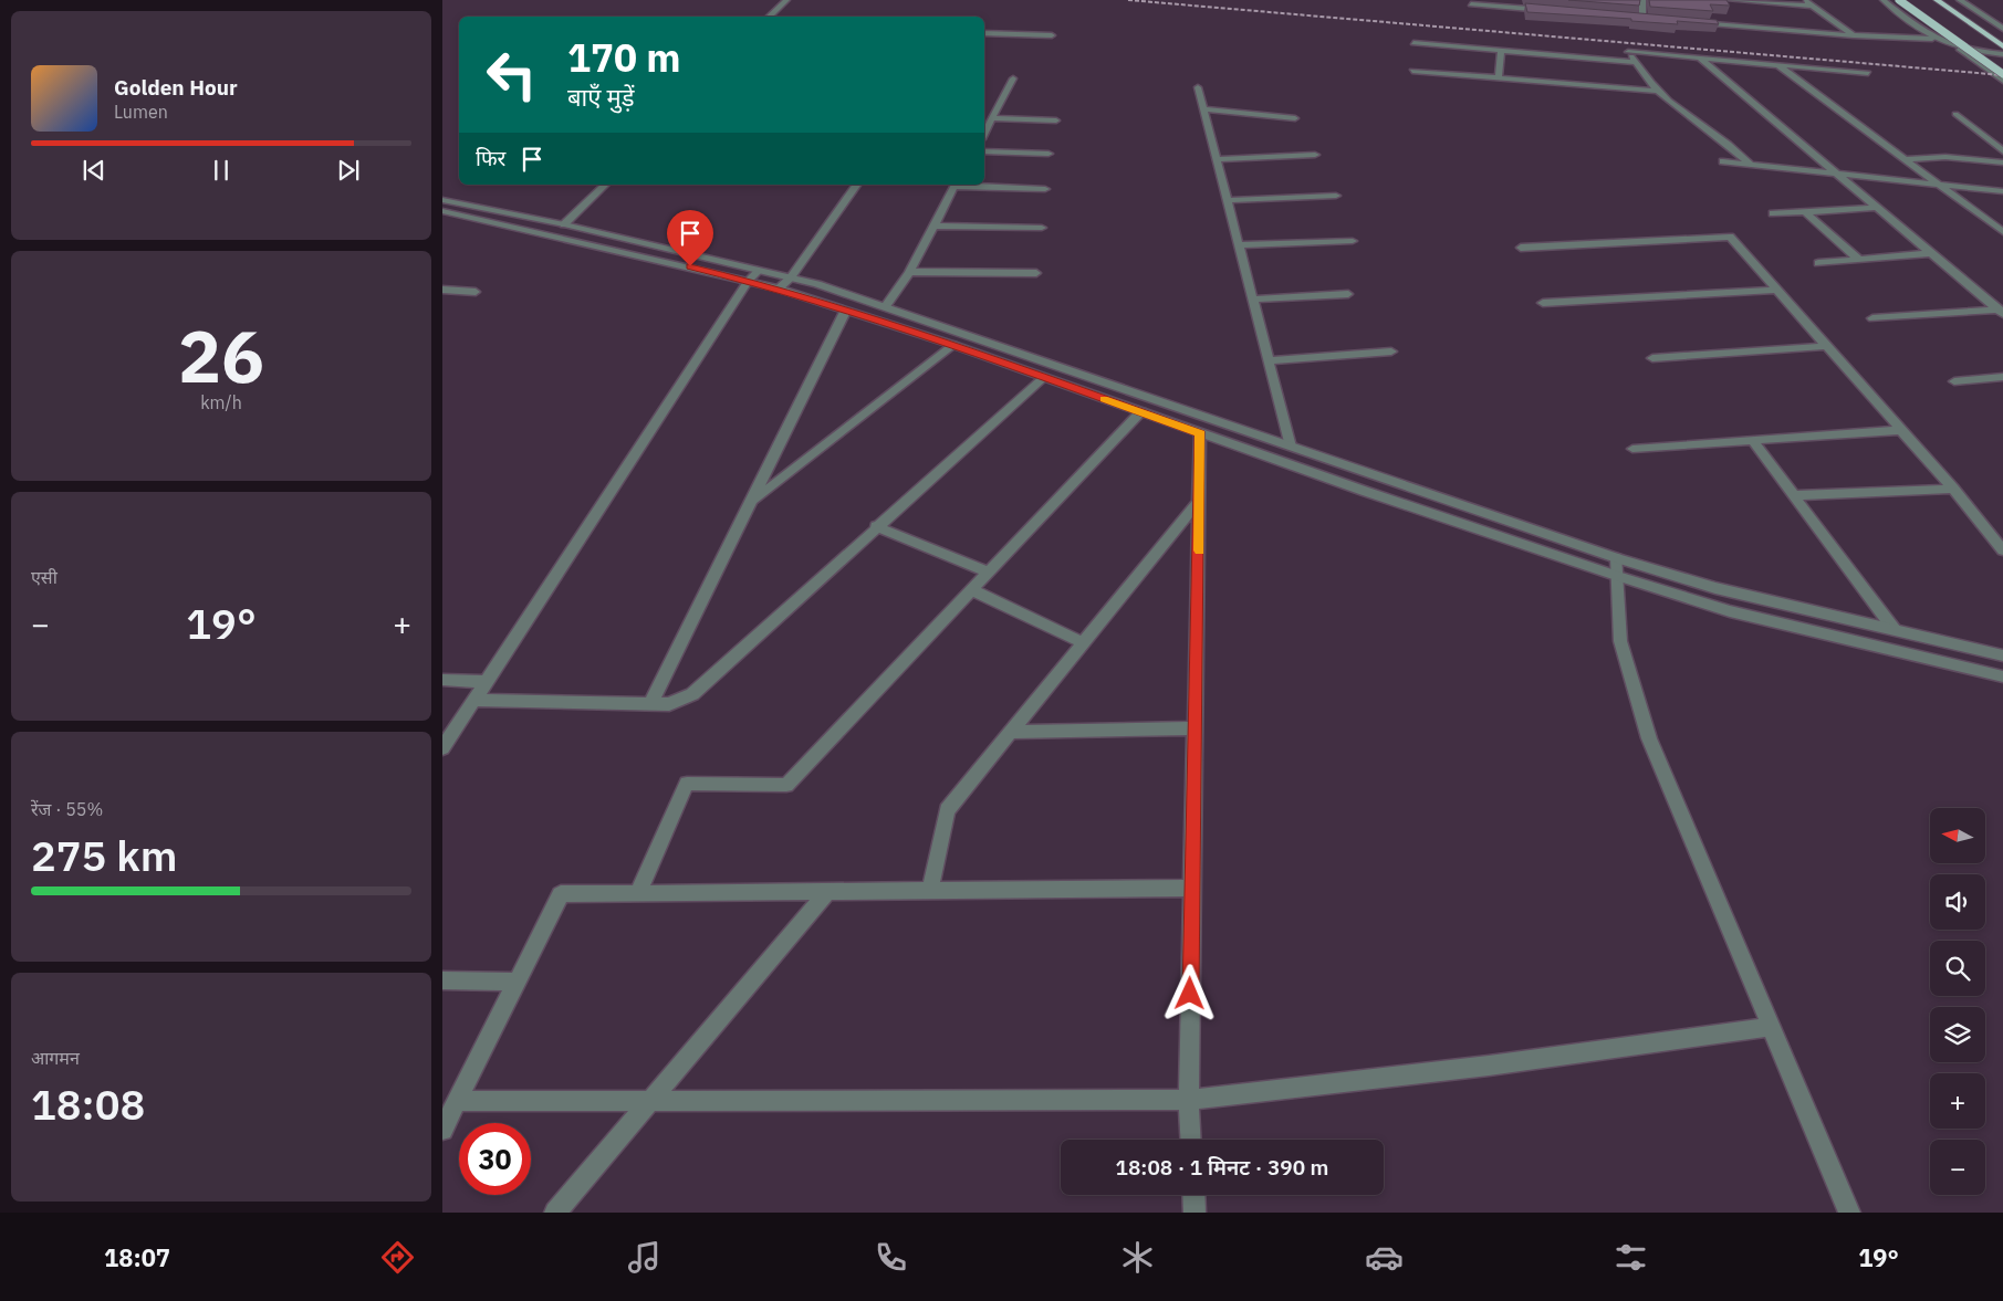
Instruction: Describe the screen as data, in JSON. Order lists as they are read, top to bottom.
{
  "north": "left",
  "page": {
    "turn": ["170 m", "बाएँ मुड़ें"],
    "song": ["Golden Hour", "Lumen"],
    "then": "फिर",
    "tile": [
      ["26", "km/h"],
      "एसी",
      ["रेंज · 55%", "275 km"],
      ["आगमन", "18:08"]
    ],
    "heat": ["−", "19°", "+"],
    "map_buttons": ["+", "−"],
    "limit": "30",
    "trip": "18:08 · 1 मिनट · 390 m",
    "tabs": ["18:07", "19°"]
  }
}
